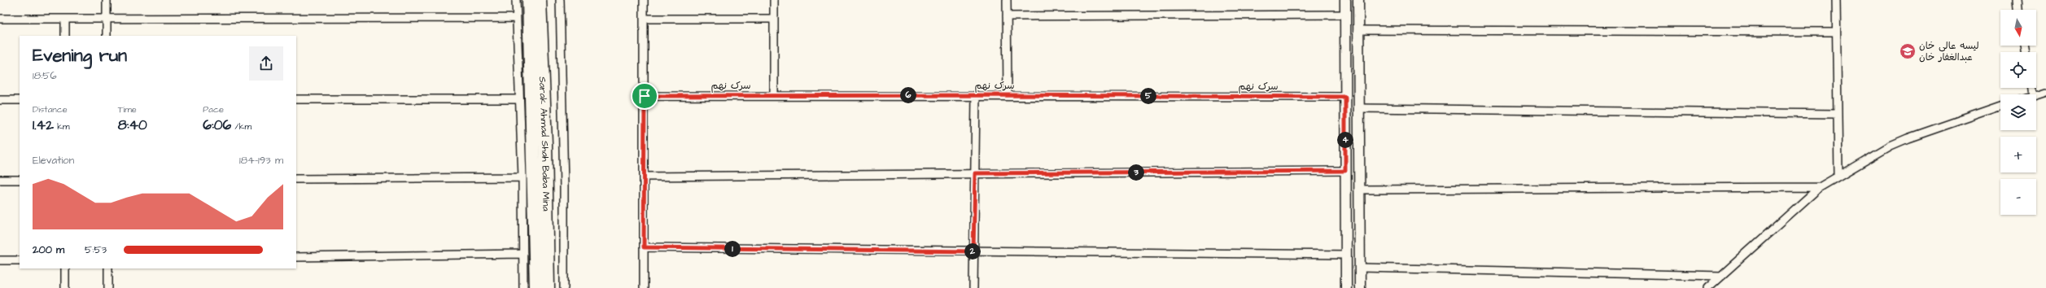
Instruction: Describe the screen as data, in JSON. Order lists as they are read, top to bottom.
{
  "streets": {
    "highway": ["Sarak Ahmad Shah Baba Mina"],
    "street": ["سرک نهم"]
  },
  "places": {
    "school or university": ["لیسه عالی خان عبدالغفار خان"]
  },
  "north": "bottom",
  "page": {
    "map_buttons": ["+", "−"],
    "heading": ["Evening run", "18:56"],
    "pins": [
      "6",
      "5",
      "4",
      "3",
      "1",
      "2"
    ],
    "stats": [
      ["Distance", "1.42 km"],
      ["Time", "8:40"],
      ["Pace", "6:06 /km"]
    ],
    "chart": ["Elevation", "184–193 m"],
    "list": [
      {
        "name": "200 m",
        "note": "5:53"
      }
    ]
  }
}
